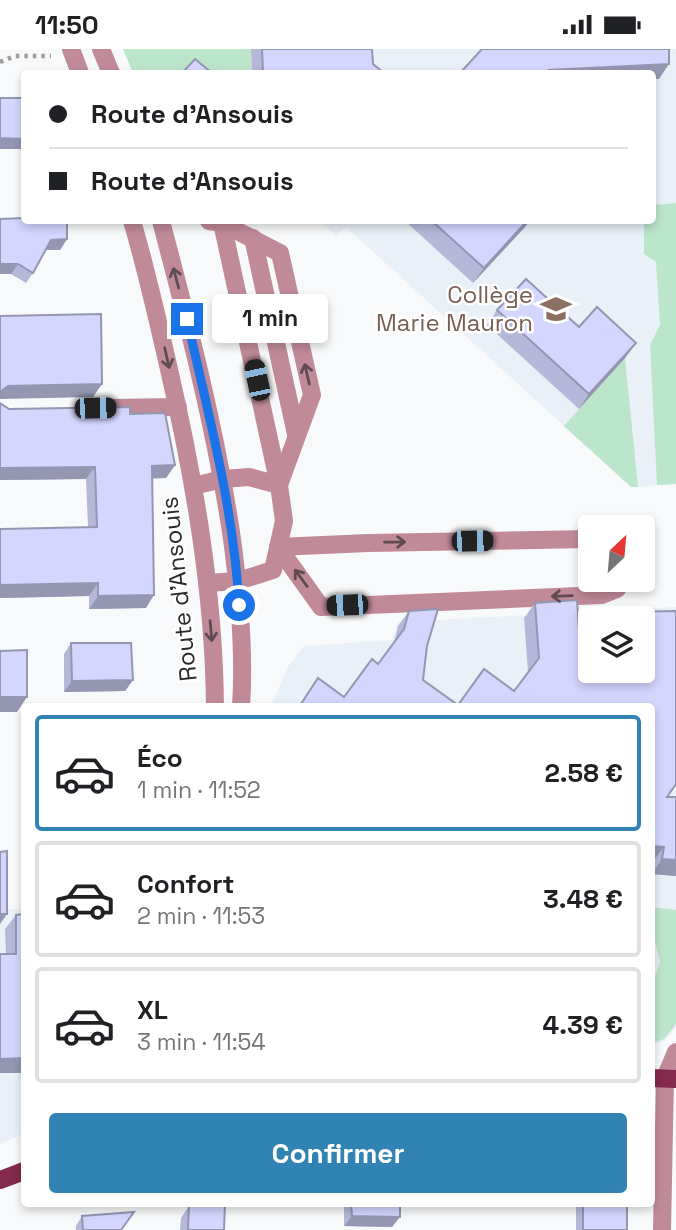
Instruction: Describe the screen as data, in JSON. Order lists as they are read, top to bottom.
{
  "streets": {
    "street": ["Route d'Ansouis"]
  },
  "places": {
    "school or university": ["Collège Marie Mauron"]
  },
  "north": "top right",
  "page": {
    "status": "11:50",
    "banner": ["Route d'Ansouis", "Route d'Ansouis"],
    "bubble": "1 min",
    "list": [
      {
        "name": "Éco",
        "note": "1 min · 11:52",
        "value": "2.58 €"
      },
      {
        "name": "Confort",
        "note": "2 min · 11:53",
        "value": "3.48 €"
      },
      {
        "name": "XL",
        "note": "3 min · 11:54",
        "value": "4.39 €"
      }
    ],
    "buttons": "Confirmer"
  }
}
